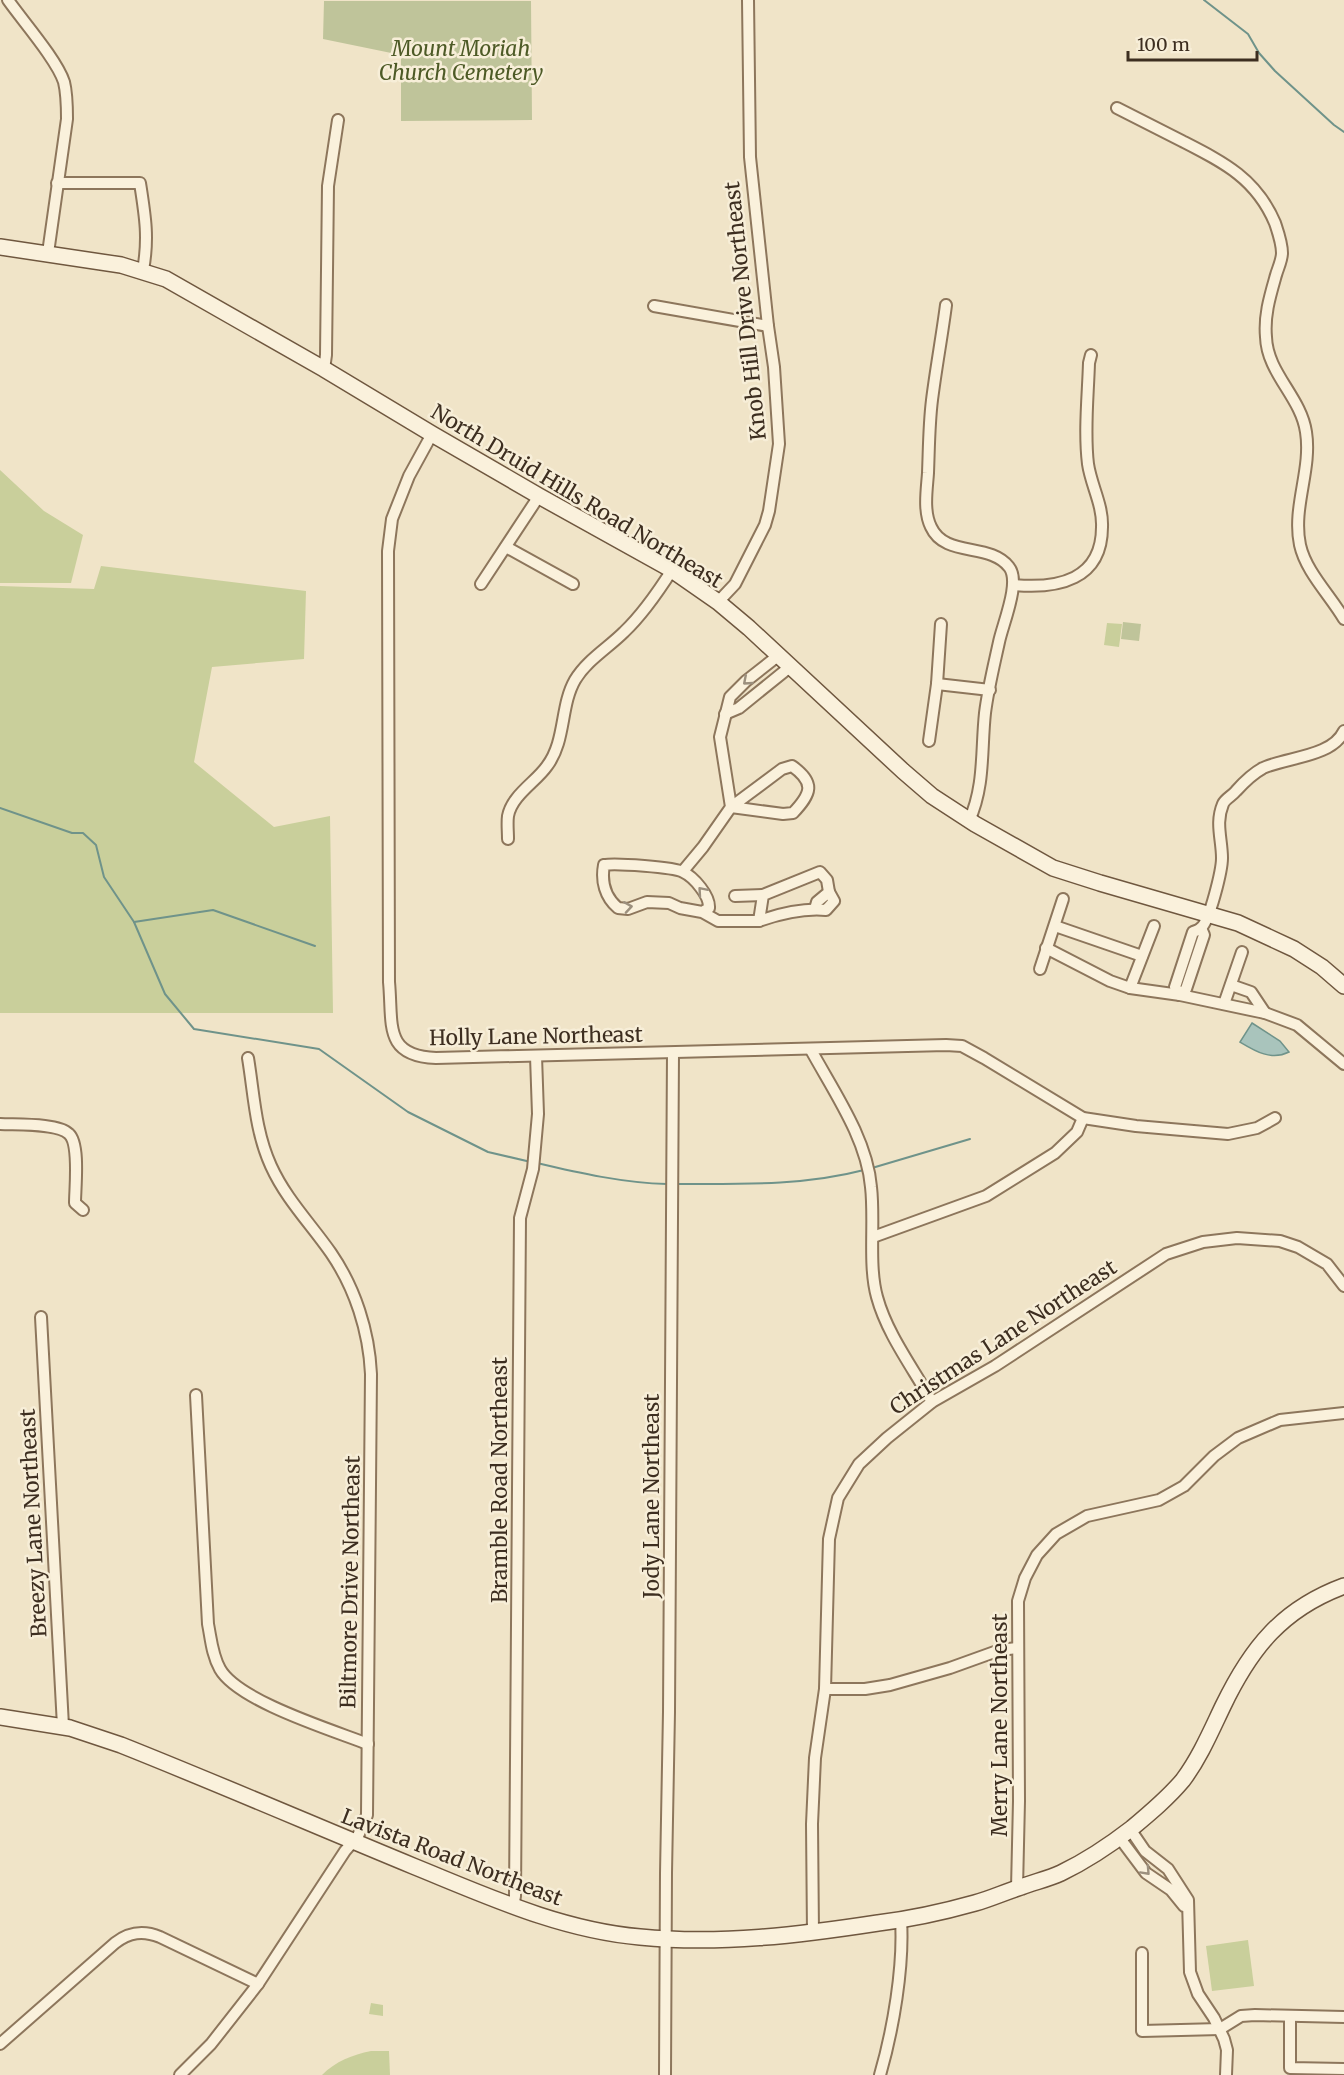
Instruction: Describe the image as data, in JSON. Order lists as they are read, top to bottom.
{
  "streets": {
    "main road": ["North Druid Hills Road Northeast", "Lavista Road Northeast"],
    "street": [
      "Knob Hill Drive Northeast",
      "Holly Lane Northeast",
      "Christmas Lane Northeast",
      "Bramble Road Northeast",
      "Jody Lane Northeast",
      "Breezy Lane Northeast",
      "Biltmore Drive Northeast",
      "Merry Lane Northeast"
    ]
  },
  "crossings": [
    ["Knob Hill Drive Northeast", "North Druid Hills Road Northeast"],
    ["North Druid Hills Road Northeast", "Holly Lane Northeast"],
    ["Holly Lane Northeast", "Bramble Road Northeast"],
    ["Holly Lane Northeast", "Jody Lane Northeast"],
    ["Christmas Lane Northeast", "Lavista Road Northeast"],
    ["Bramble Road Northeast", "Lavista Road Northeast"],
    ["Jody Lane Northeast", "Lavista Road Northeast"],
    ["Breezy Lane Northeast", "Lavista Road Northeast"],
    ["Biltmore Drive Northeast", "Lavista Road Northeast"],
    ["Merry Lane Northeast", "Lavista Road Northeast"]
  ],
  "parks": ["Mount Moriah Church Cemetery"],
  "scale_bar": "100 m"
}
